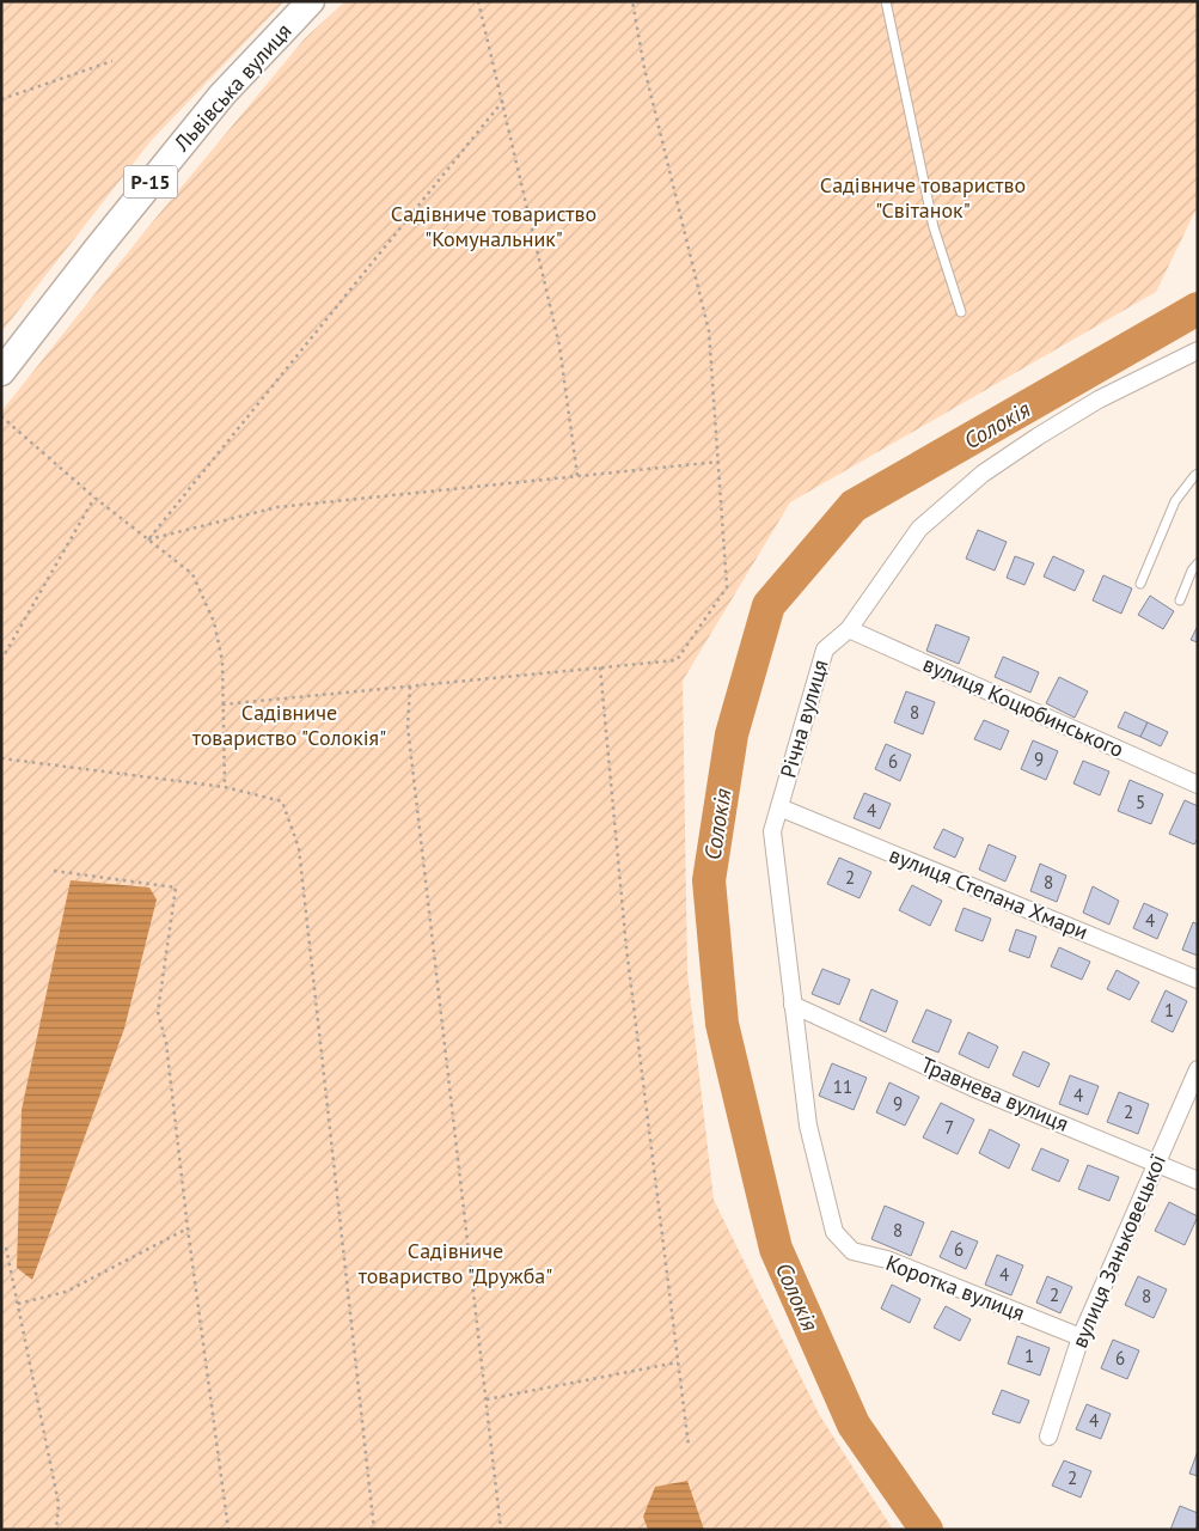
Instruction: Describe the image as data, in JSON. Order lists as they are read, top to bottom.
{
  "streets": {
    "main road": ["Львівська вулиця", "Р-15"],
    "street": [
      "вулиця Коцюбинського",
      "Річна вулиця",
      "вулиця Степана Хмари",
      "Травнева вулиця",
      "вулиця Заньковецької",
      "Коротка вулиця"
    ]
  },
  "crossings": [
    ["вулиця Коцюбинського", "Річна вулиця"],
    ["Річна вулиця", "вулиця Степана Хмари"],
    ["Річна вулиця", "Травнева вулиця"],
    ["Річна вулиця", "Коротка вулиця"],
    ["Травнева вулиця", "вулиця Заньковецької"],
    ["вулиця Заньковецької", "Коротка вулиця"]
  ],
  "water": ["Солокія"],
  "parks": [
    "Садівниче товариство \"Світанок\"",
    "Садівниче товариство \"Комунальник\"",
    "Садівниче товариство \"Солокія\"",
    "Садівниче товариство \"Дружба\""
  ],
  "house_numbers": [
    "8",
    "9",
    "6",
    "5",
    "4",
    "2",
    "8",
    "4",
    "1",
    "11",
    "4",
    "9",
    "2",
    "7",
    "8",
    "6",
    "4",
    "2",
    "8",
    "1",
    "6",
    "4",
    "2"
  ]
}
